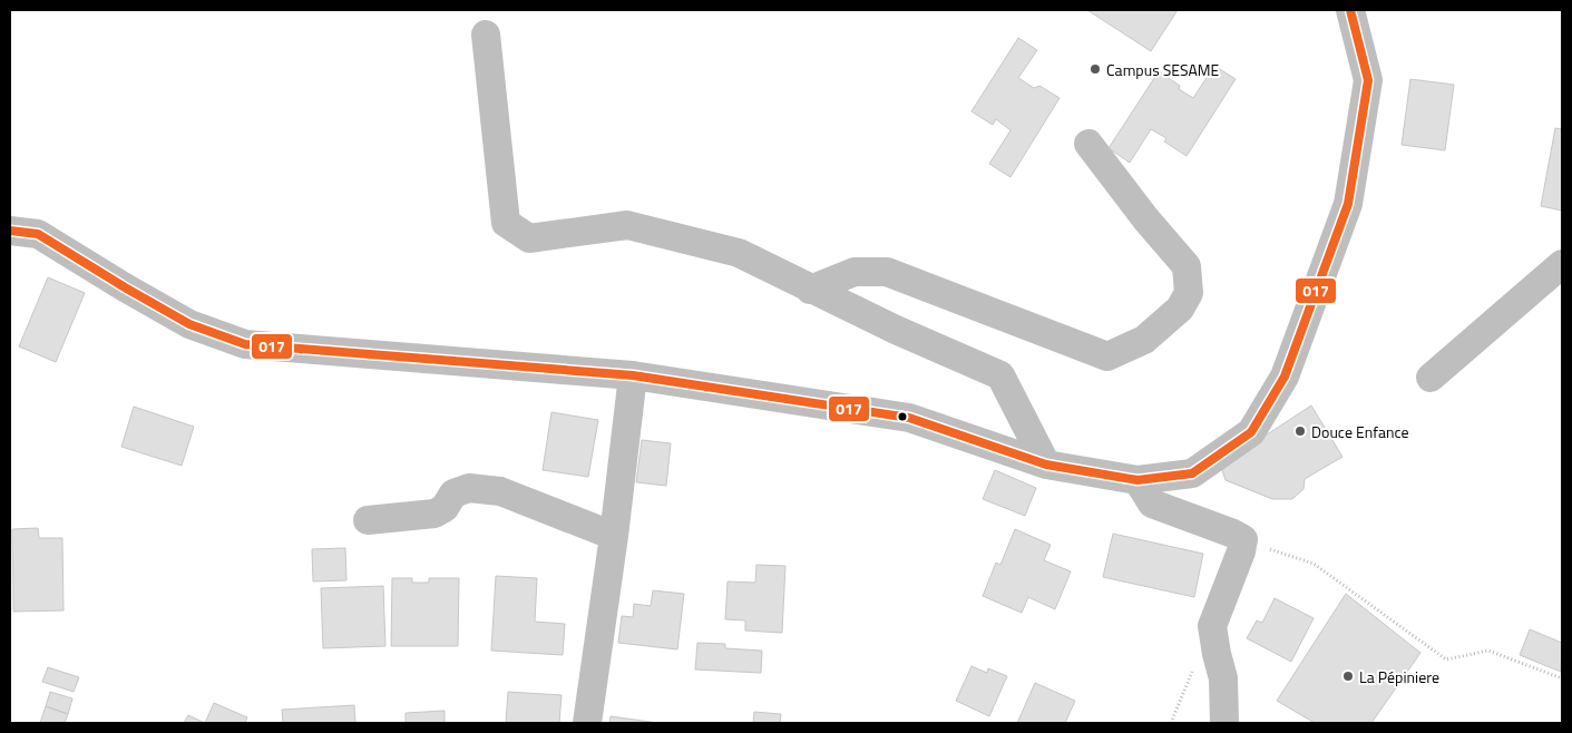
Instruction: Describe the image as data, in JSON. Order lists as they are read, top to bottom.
{
  "places": ["Campus SESAME", "Douce Enfance", "La Pépiniere"],
  "lines": ["transit line 017"]
}
